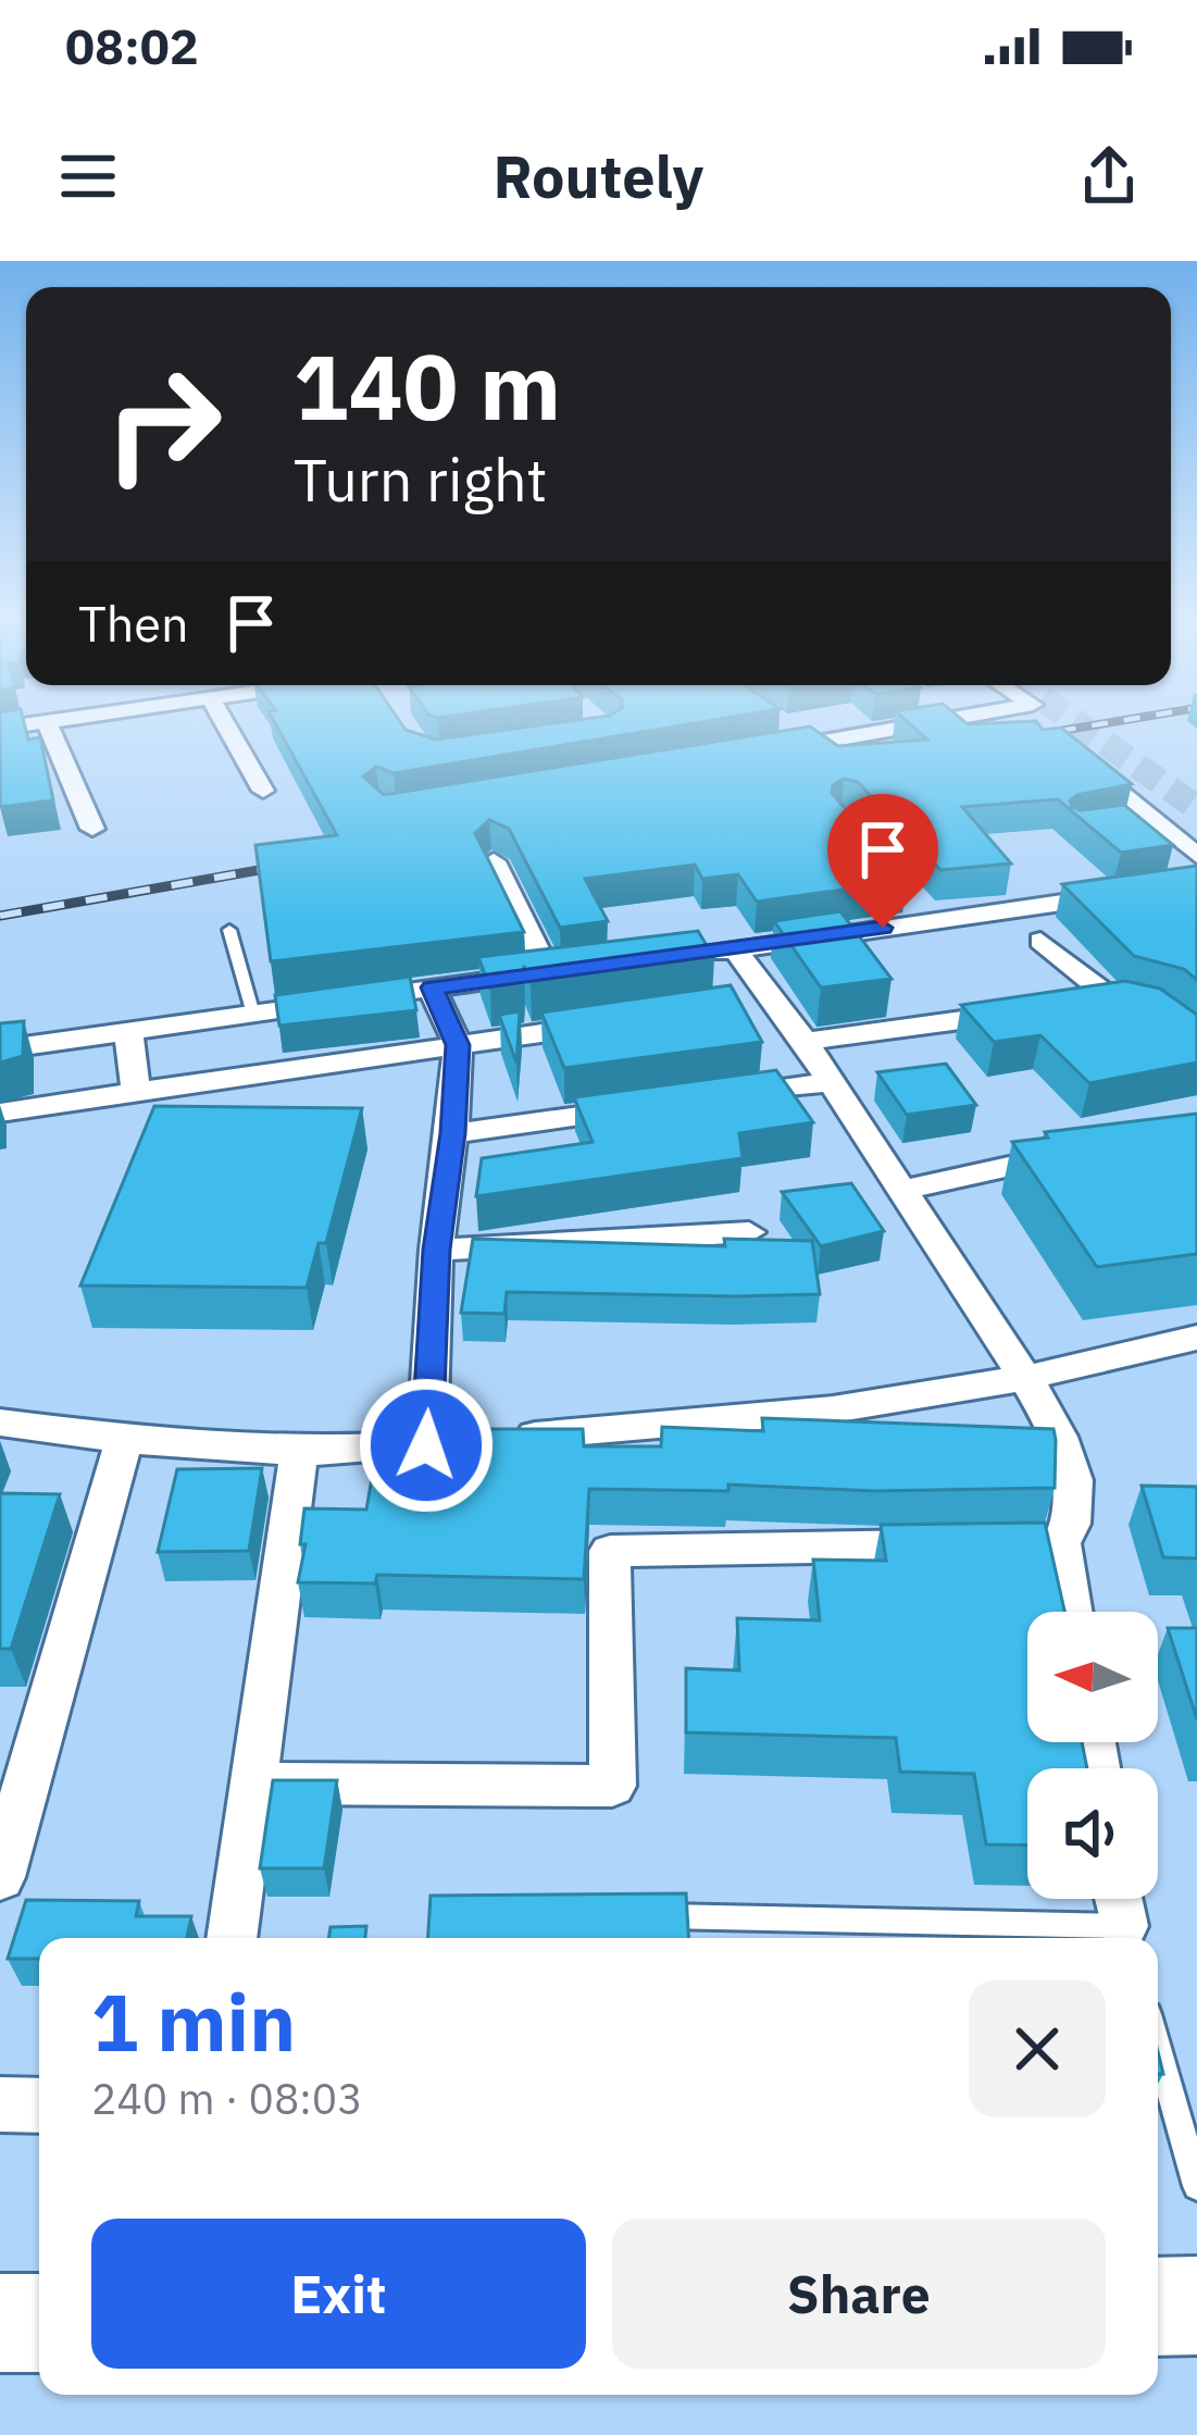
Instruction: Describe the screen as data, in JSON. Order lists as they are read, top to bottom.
{
  "north": "left",
  "page": {
    "status": "08:02",
    "header": "Routely",
    "turn": ["140 m", "Turn right"],
    "then": "Then",
    "heading": ["1 min", "240 m · 08:03"],
    "buttons": ["Exit", "Share"]
  }
}
